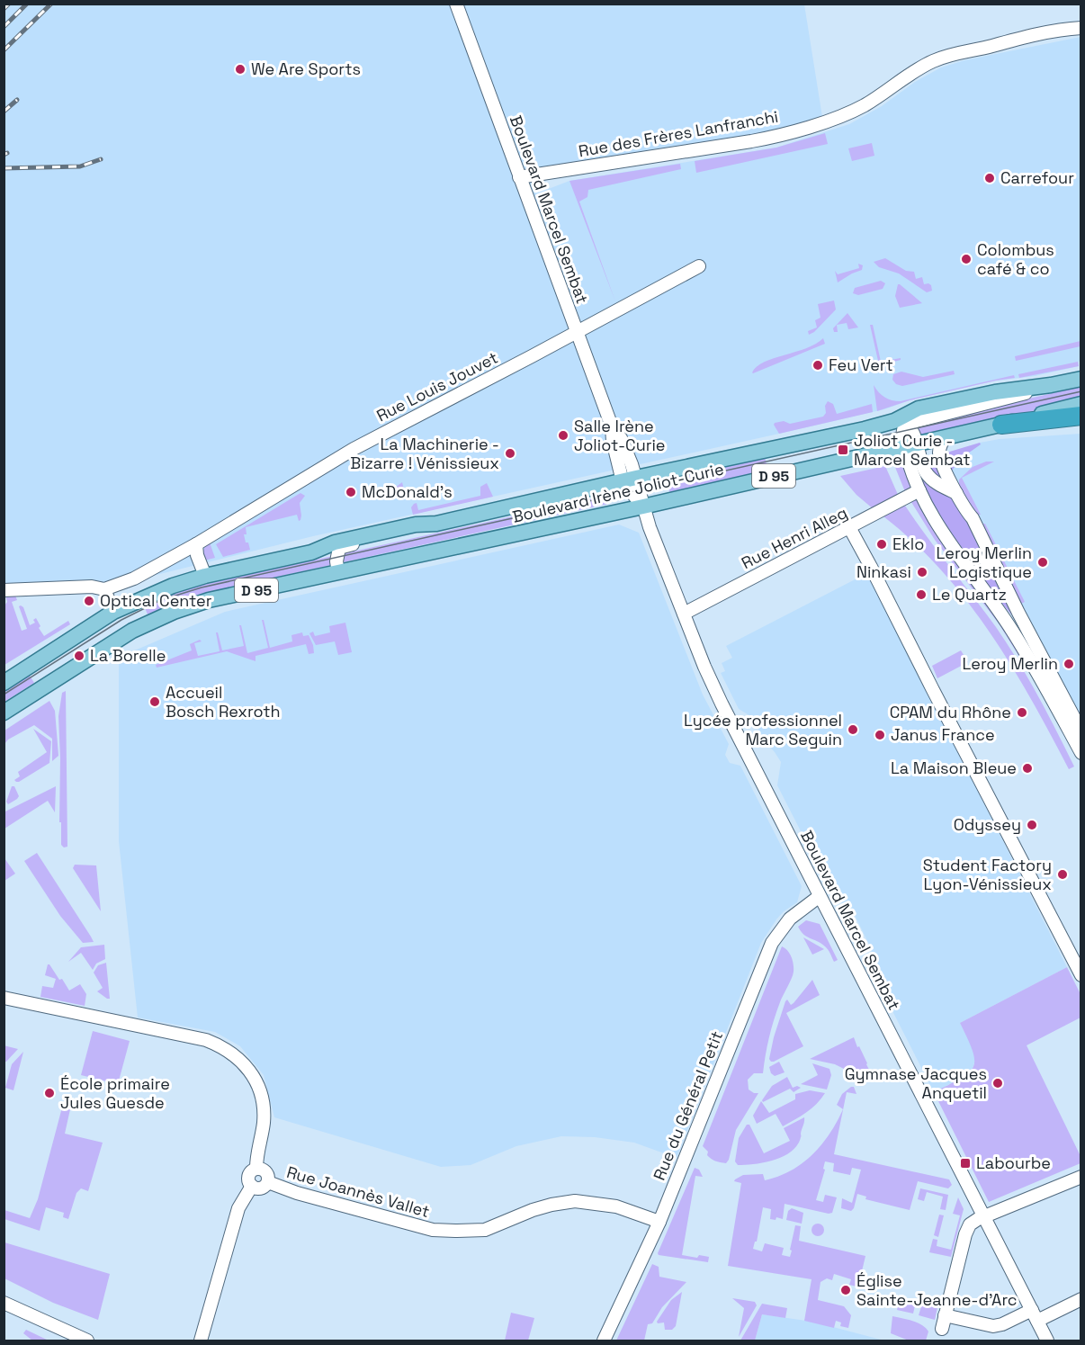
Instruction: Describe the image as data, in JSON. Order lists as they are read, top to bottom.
{
  "streets": {
    "main road": ["D 95", "Boulevard Irène Joliot-Curie"],
    "street": [
      "Rue des Frères Lanfranchi",
      "Boulevard Marcel Sembat",
      "Rue Louis Jouvet",
      "Rue Henri Alleg",
      "Rue du Général Petit",
      "Rue Joannès Vallet"
    ]
  },
  "crossings": [
    ["Rue des Frères Lanfranchi", "Boulevard Marcel Sembat"],
    ["Boulevard Marcel Sembat", "Rue Louis Jouvet"],
    ["Boulevard Marcel Sembat", "Boulevard Irène Joliot-Curie"],
    ["Boulevard Marcel Sembat", "Rue Henri Alleg"],
    ["Boulevard Marcel Sembat", "Rue du Général Petit"],
    ["Rue du Général Petit", "Rue Joannès Vallet"]
  ],
  "places": {
    "other": [
      "We Are Sports",
      "Carrefour",
      "Colombus café & co",
      "Feu Vert",
      "Salle Irène Joliot-Curie",
      "La Machinerie - Bizarre ! Vénissieux",
      "McDonald's",
      "Eklo",
      "Leroy Merlin Logistique",
      "Ninkasi",
      "Le Quartz",
      "Optical Center",
      "La Borelle",
      "Leroy Merlin",
      "Accueil Bosch Rexroth",
      "CPAM du Rhône",
      "Lycée professionnel Marc Seguin",
      "Janus France",
      "La Maison Bleue",
      "Odyssey",
      "Student Factory Lyon-Vénissieux",
      "Gymnase Jacques Anquetil",
      "École primaire Jules Guesde",
      "Église Sainte-Jeanne-d'Arc"
    ],
    "transit": ["Joliot Curie - Marcel Sembat", "Labourbe"]
  }
}
